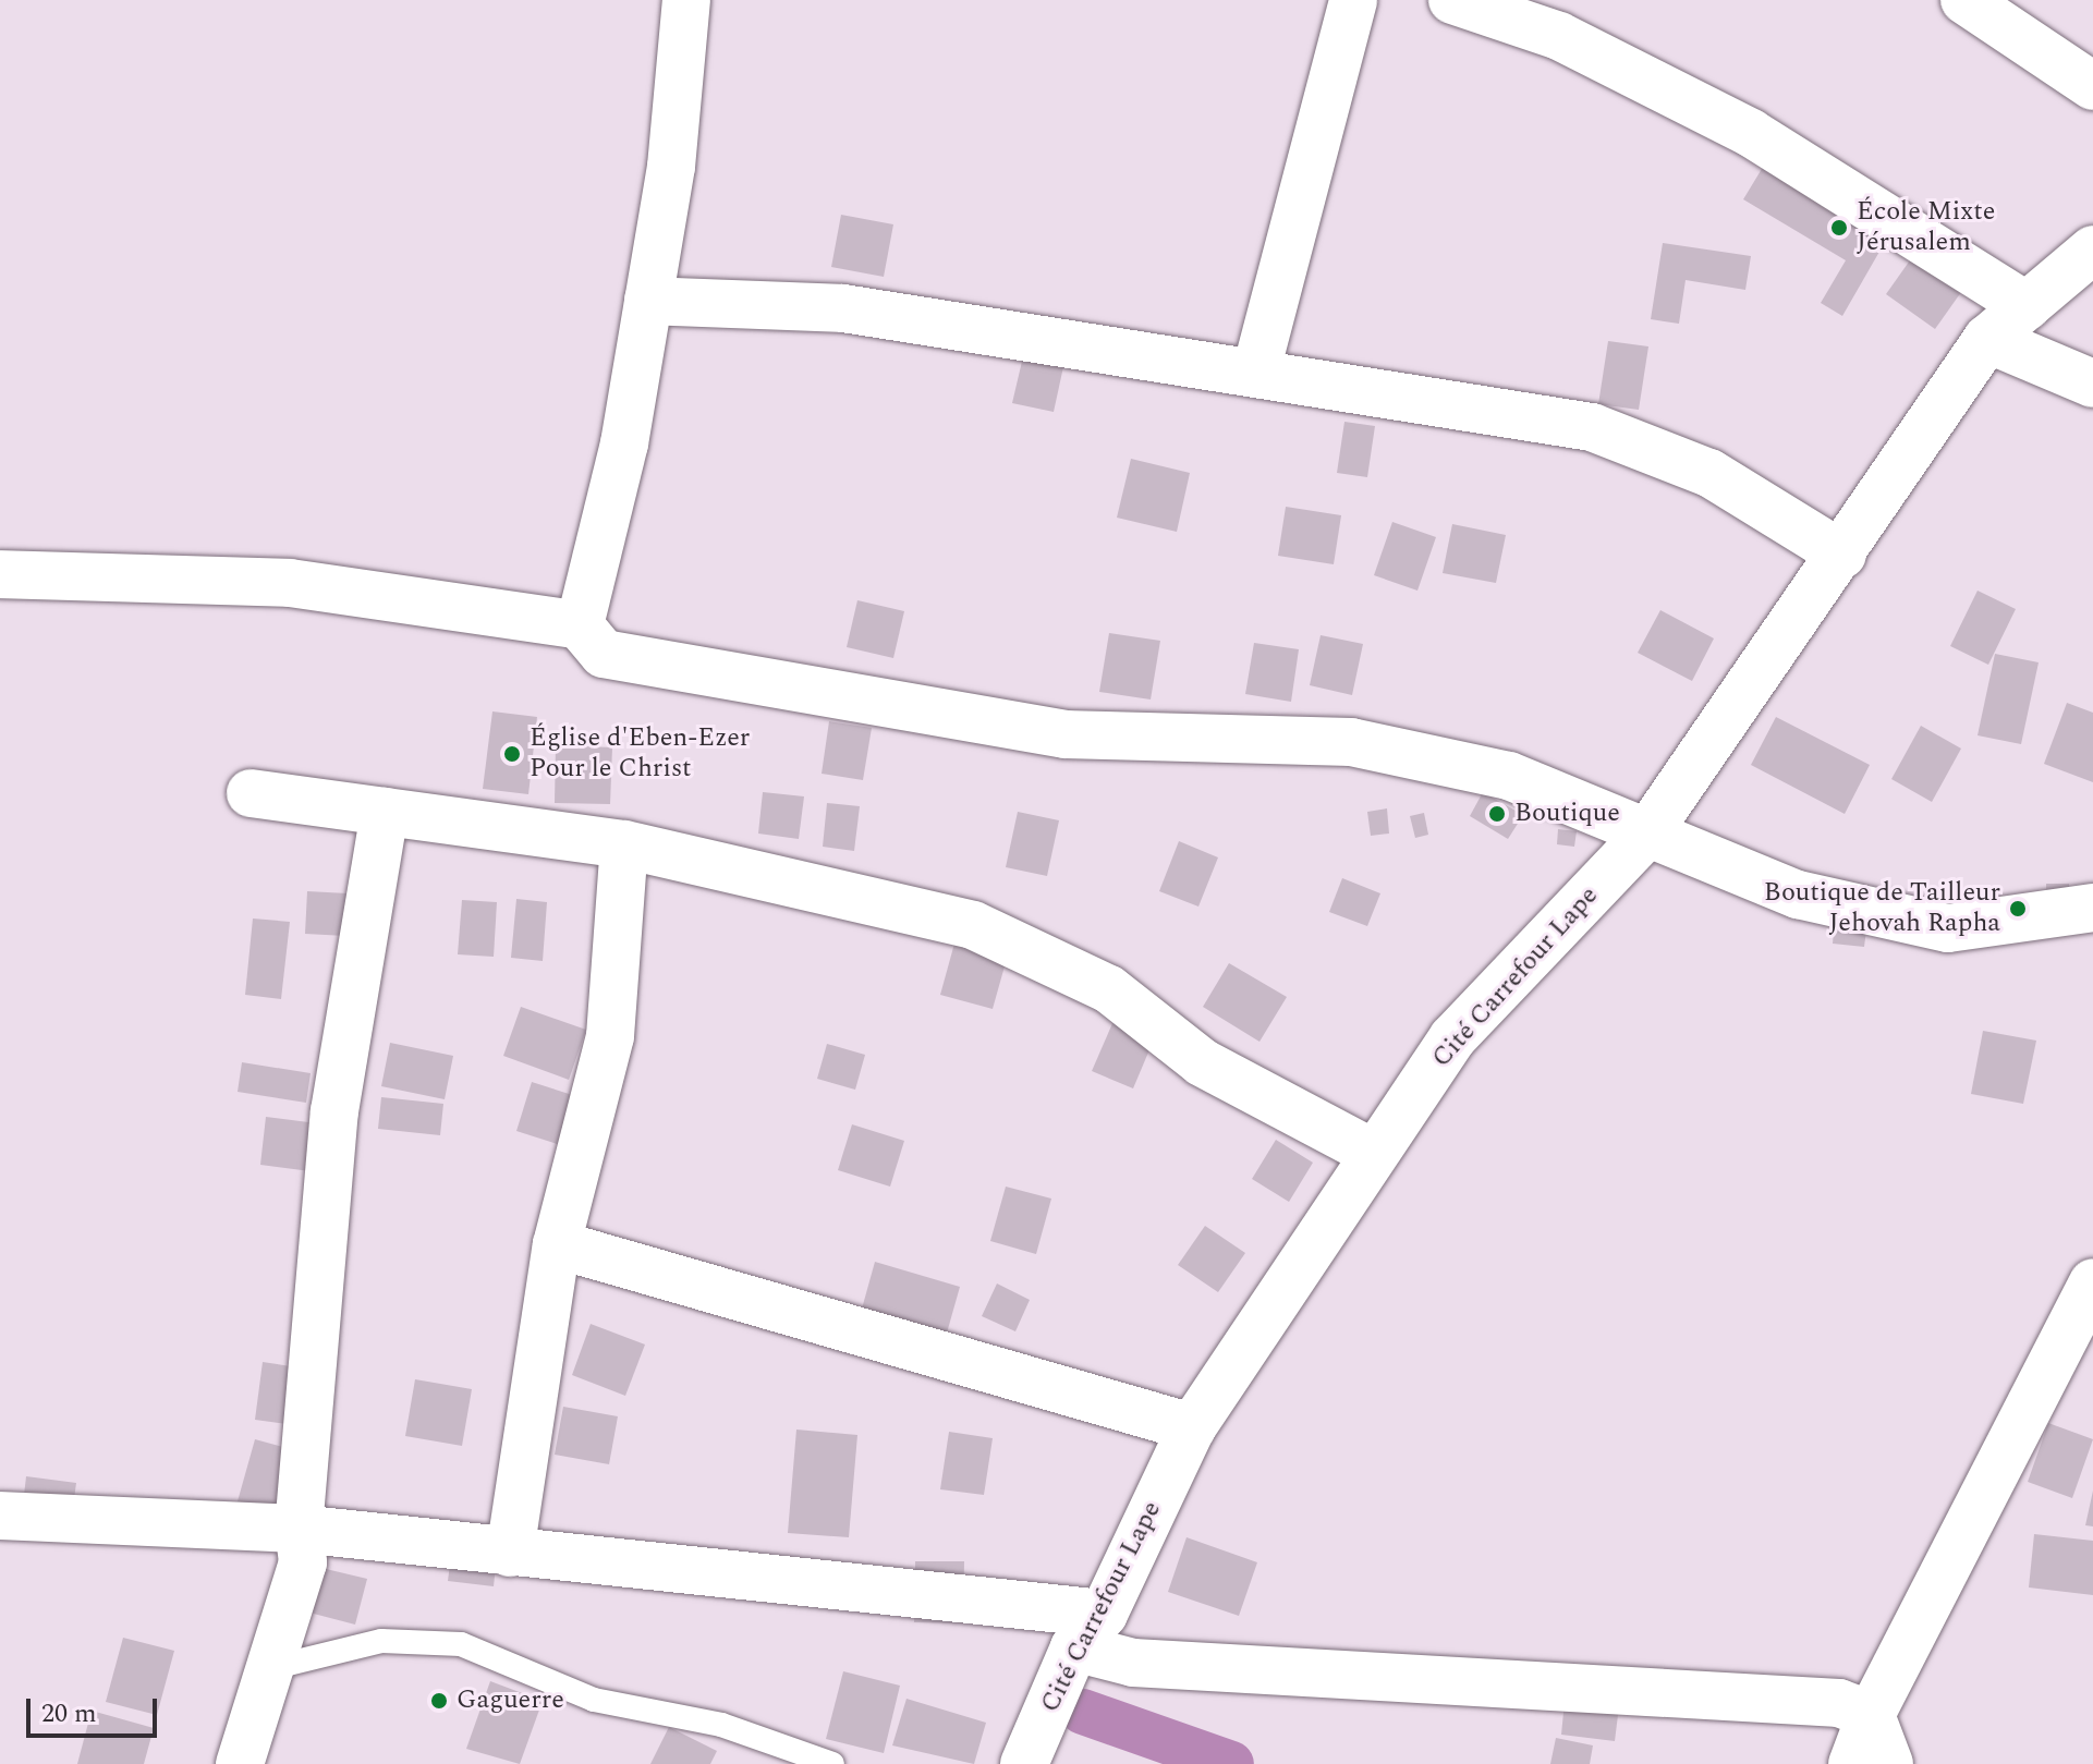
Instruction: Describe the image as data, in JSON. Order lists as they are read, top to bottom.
{
  "streets": {
    "street": ["Cité Carrefour Lape"]
  },
  "places": [
    "École Mixte Jérusalem",
    "Église d'Eben-Ezer Pour le Christ",
    "Boutique",
    "Boutique de Tailleur Jehovah Rapha",
    "Gaguerre"
  ],
  "scale_bar": "20 m"
}
